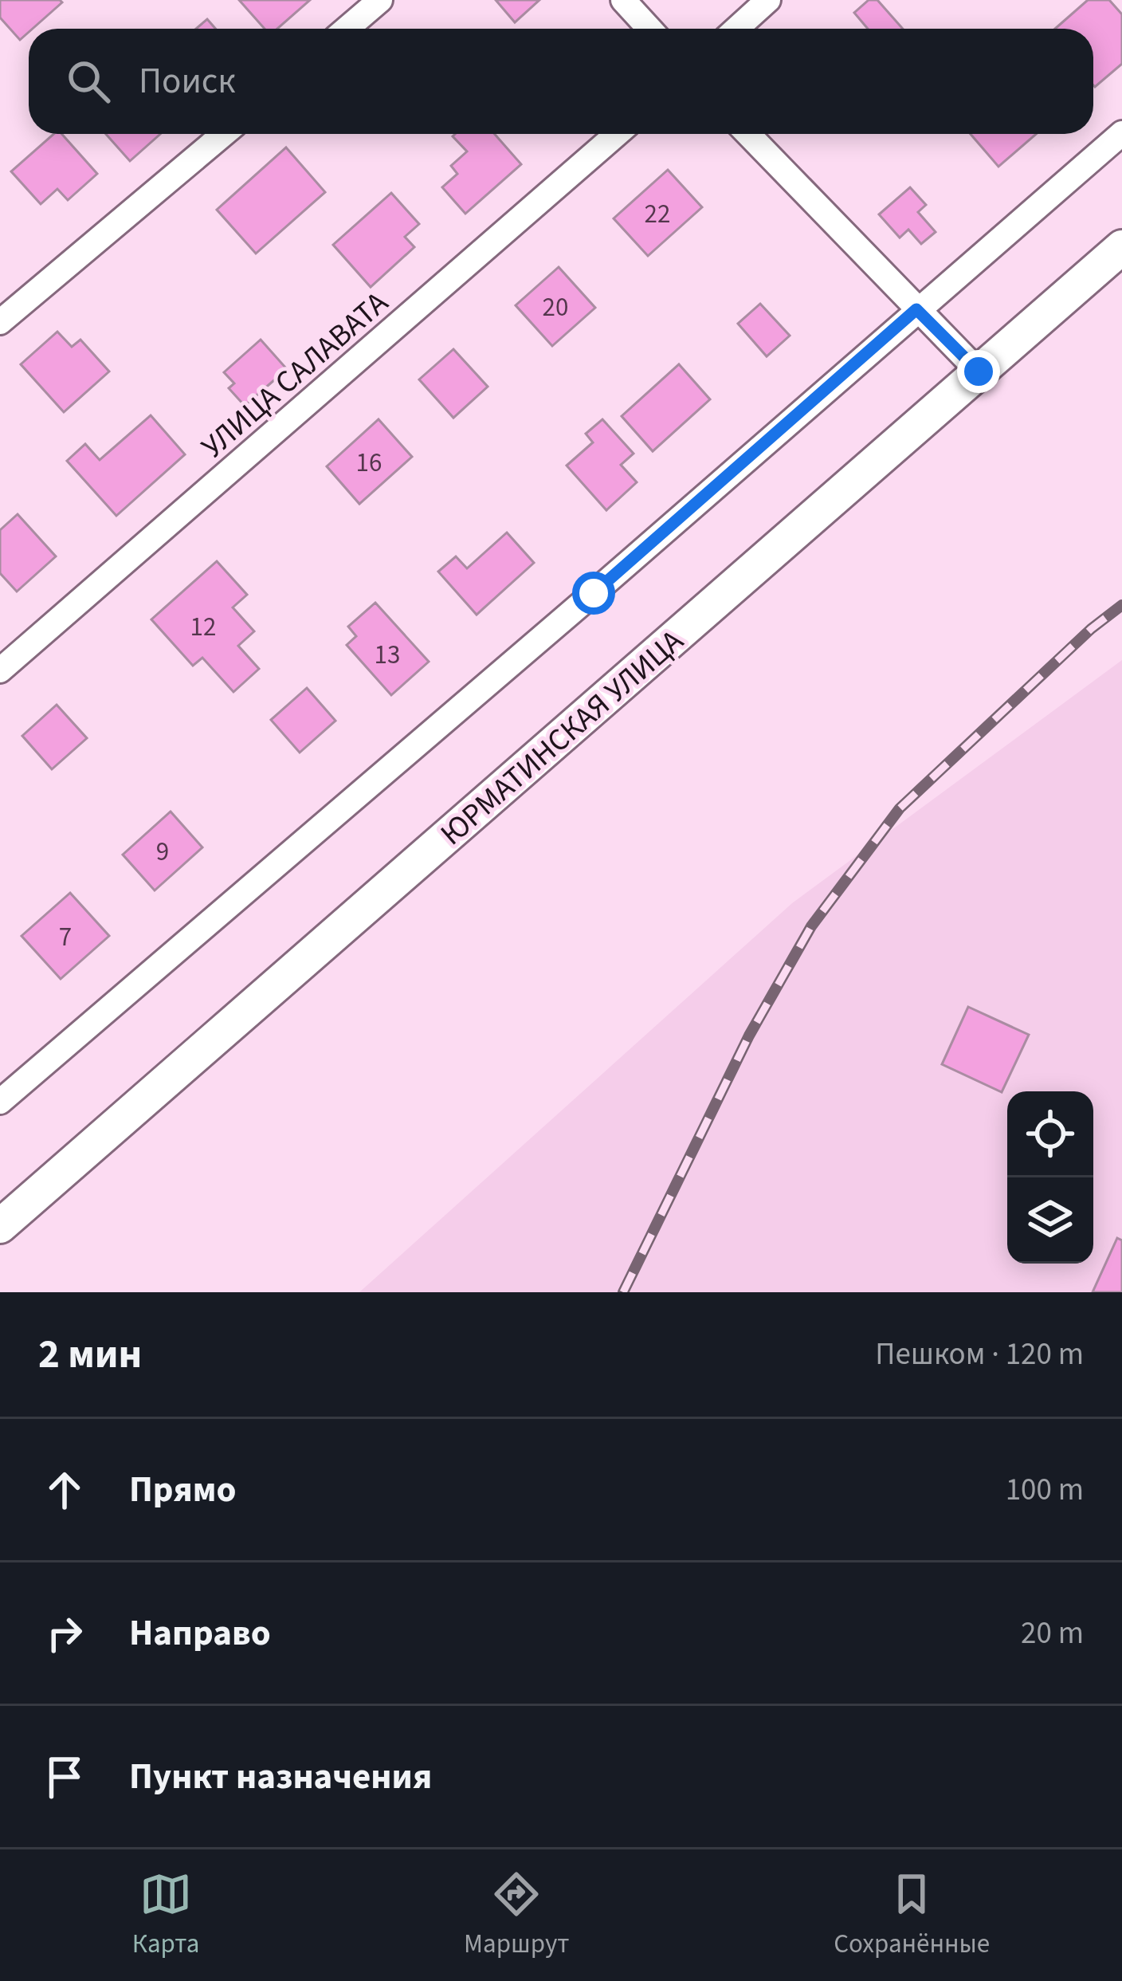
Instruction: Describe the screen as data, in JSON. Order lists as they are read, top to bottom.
{
  "streets": {
    "main road": ["ЮРМАТИНСКАЯ УЛИЦА"],
    "street": ["УЛИЦА САЛАВАТА"]
  },
  "house_numbers": [
    "22",
    "20",
    "16",
    "12",
    "13",
    "9",
    "7"
  ],
  "page": {
    "search": "Поиск",
    "heading": ["2 мин", "Пешком · 120 m"],
    "list": [
      ["Прямо", "100 m"],
      ["Направо", "20 m"],
      "Пункт назначения"
    ],
    "nav": ["Карта", "Маршрут", "Сохранённые"]
  }
}
